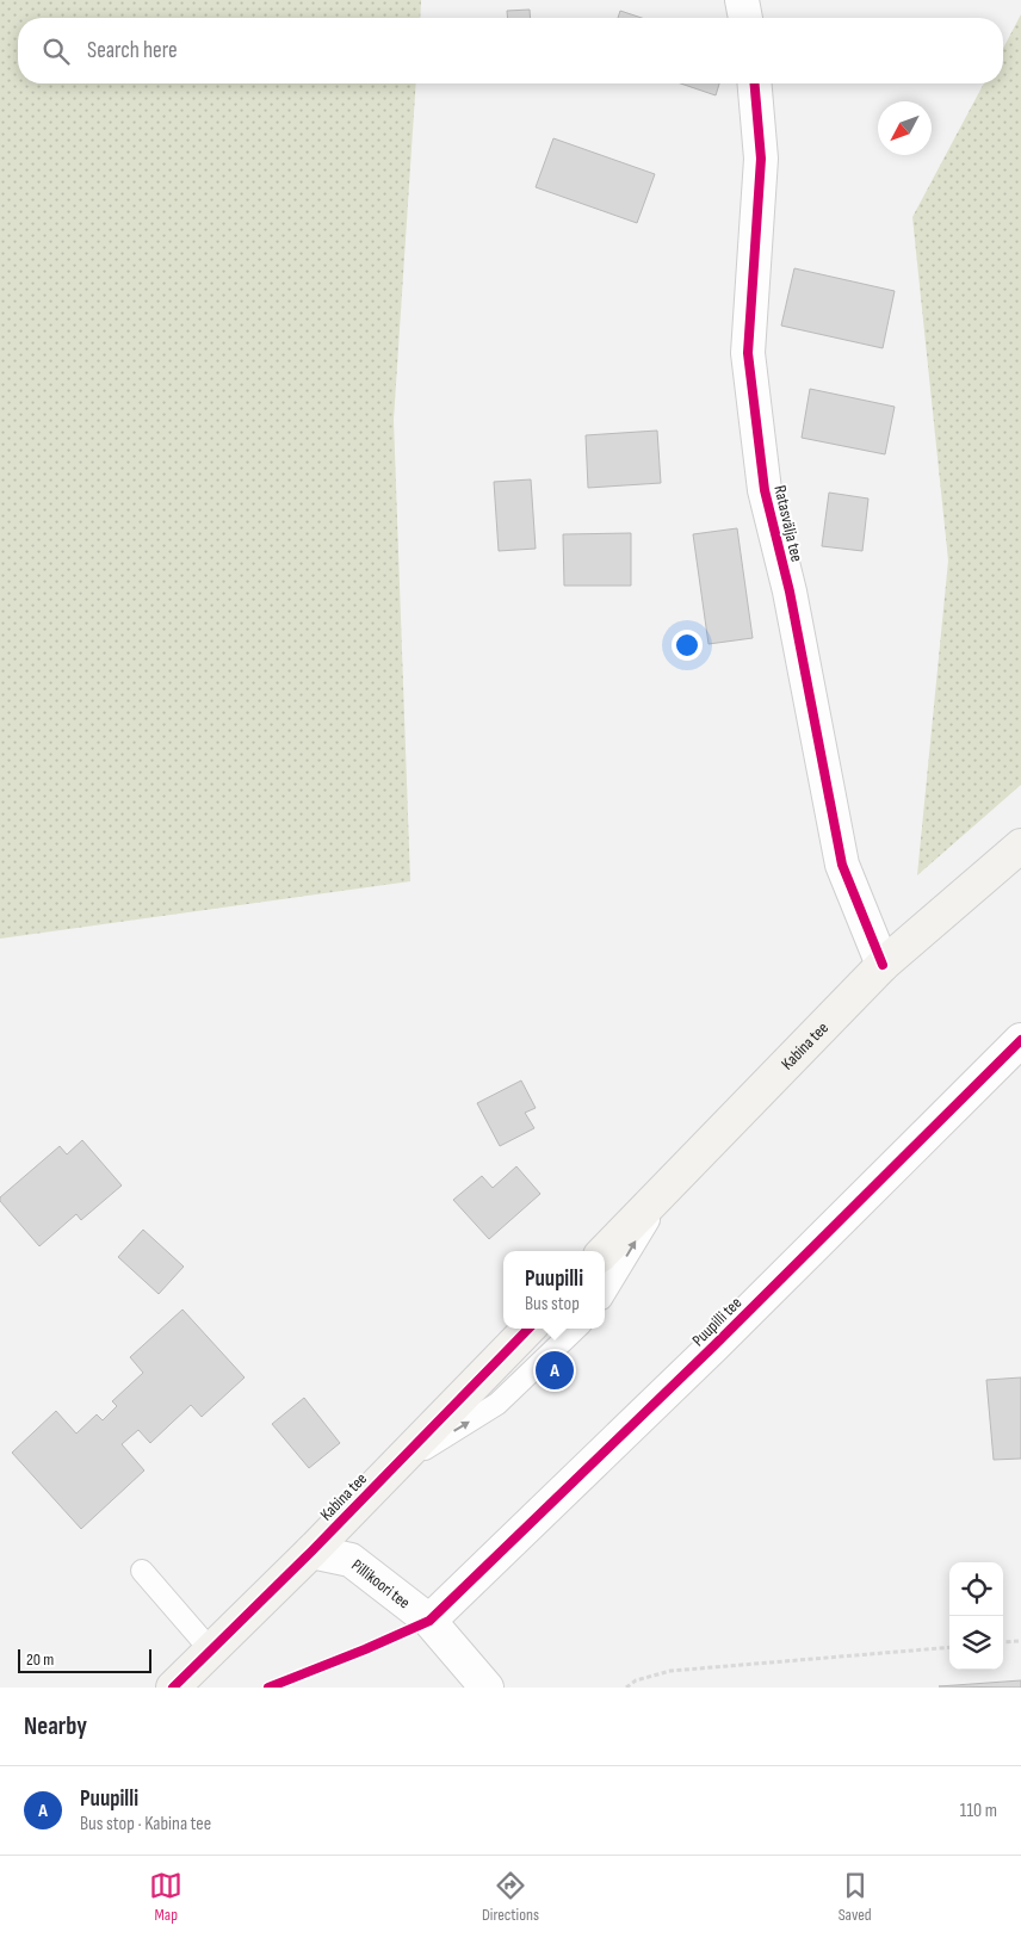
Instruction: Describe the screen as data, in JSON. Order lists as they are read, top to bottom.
{
  "streets": {
    "street": [
      "Ratasvälja tee",
      "Kabina tee",
      "Puupilli tee",
      "Pillikoori tee"
    ]
  },
  "crossings": [
    ["Ratasvälja tee", "Kabina tee"],
    ["Kabina tee", "Pillikoori tee"],
    ["Puupilli tee", "Pillikoori tee"]
  ],
  "scale_bar": "20 m",
  "north": "bottom left",
  "page": {
    "search": "Search here",
    "popup": ["Puupilli", "Bus stop"],
    "pins": "A",
    "scale": "20 m",
    "heading": "Nearby",
    "list": [
      {
        "mark": "A",
        "name": "Puupilli",
        "note": "Bus stop · Kabina tee",
        "value": "110 m"
      }
    ],
    "nav": ["Map", "Directions", "Saved"]
  }
}
